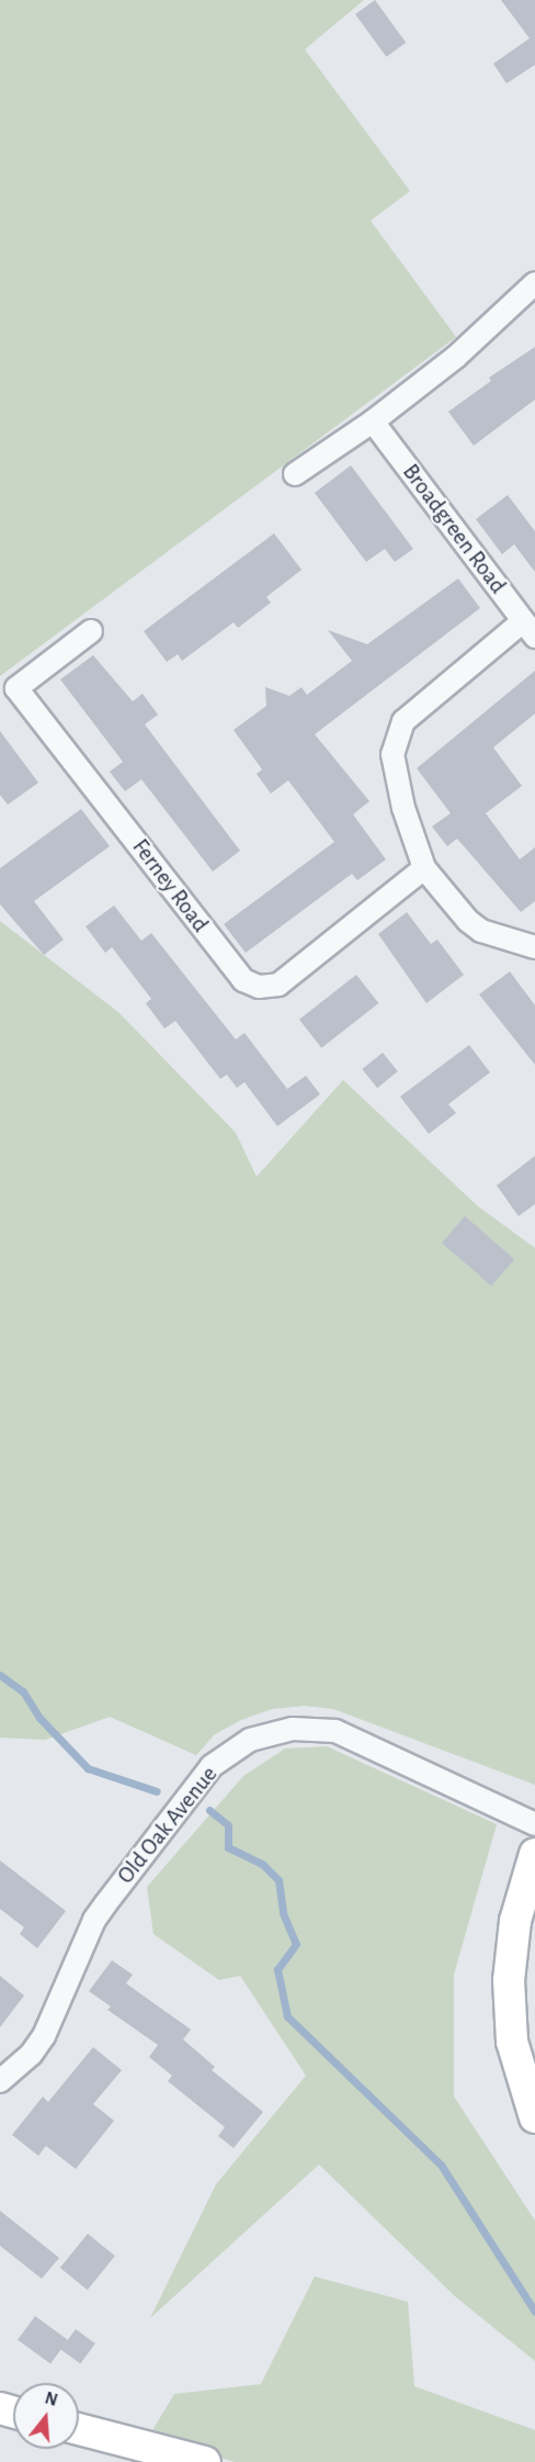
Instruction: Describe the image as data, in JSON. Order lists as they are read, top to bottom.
{
  "streets": {
    "street": ["Broadgreen Road", "Ferney Road", "Old Oak Avenue"]
  },
  "north": "top"
}
